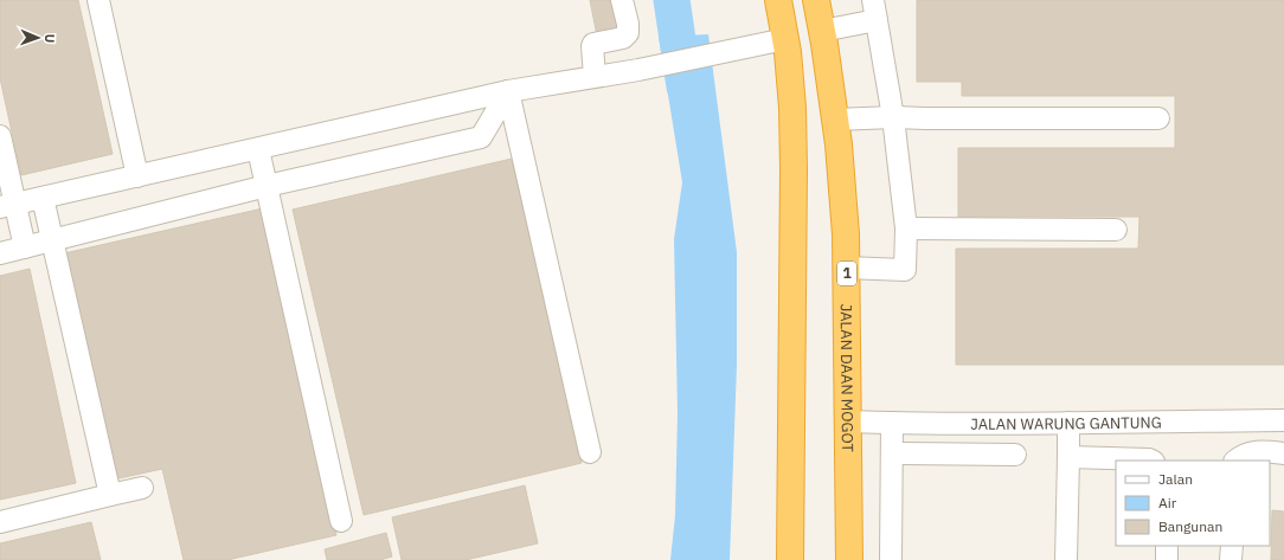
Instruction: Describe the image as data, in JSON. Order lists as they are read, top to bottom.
{
  "streets": {
    "highway": ["1", "JALAN DAAN MOGOT"],
    "street": ["JALAN WARUNG GANTUNG"]
  },
  "crossings": [
    ["JALAN DAAN MOGOT", "JALAN WARUNG GANTUNG"]
  ],
  "legend": ["Jalan", "Air", "Bangunan"],
  "north": "right"
}
